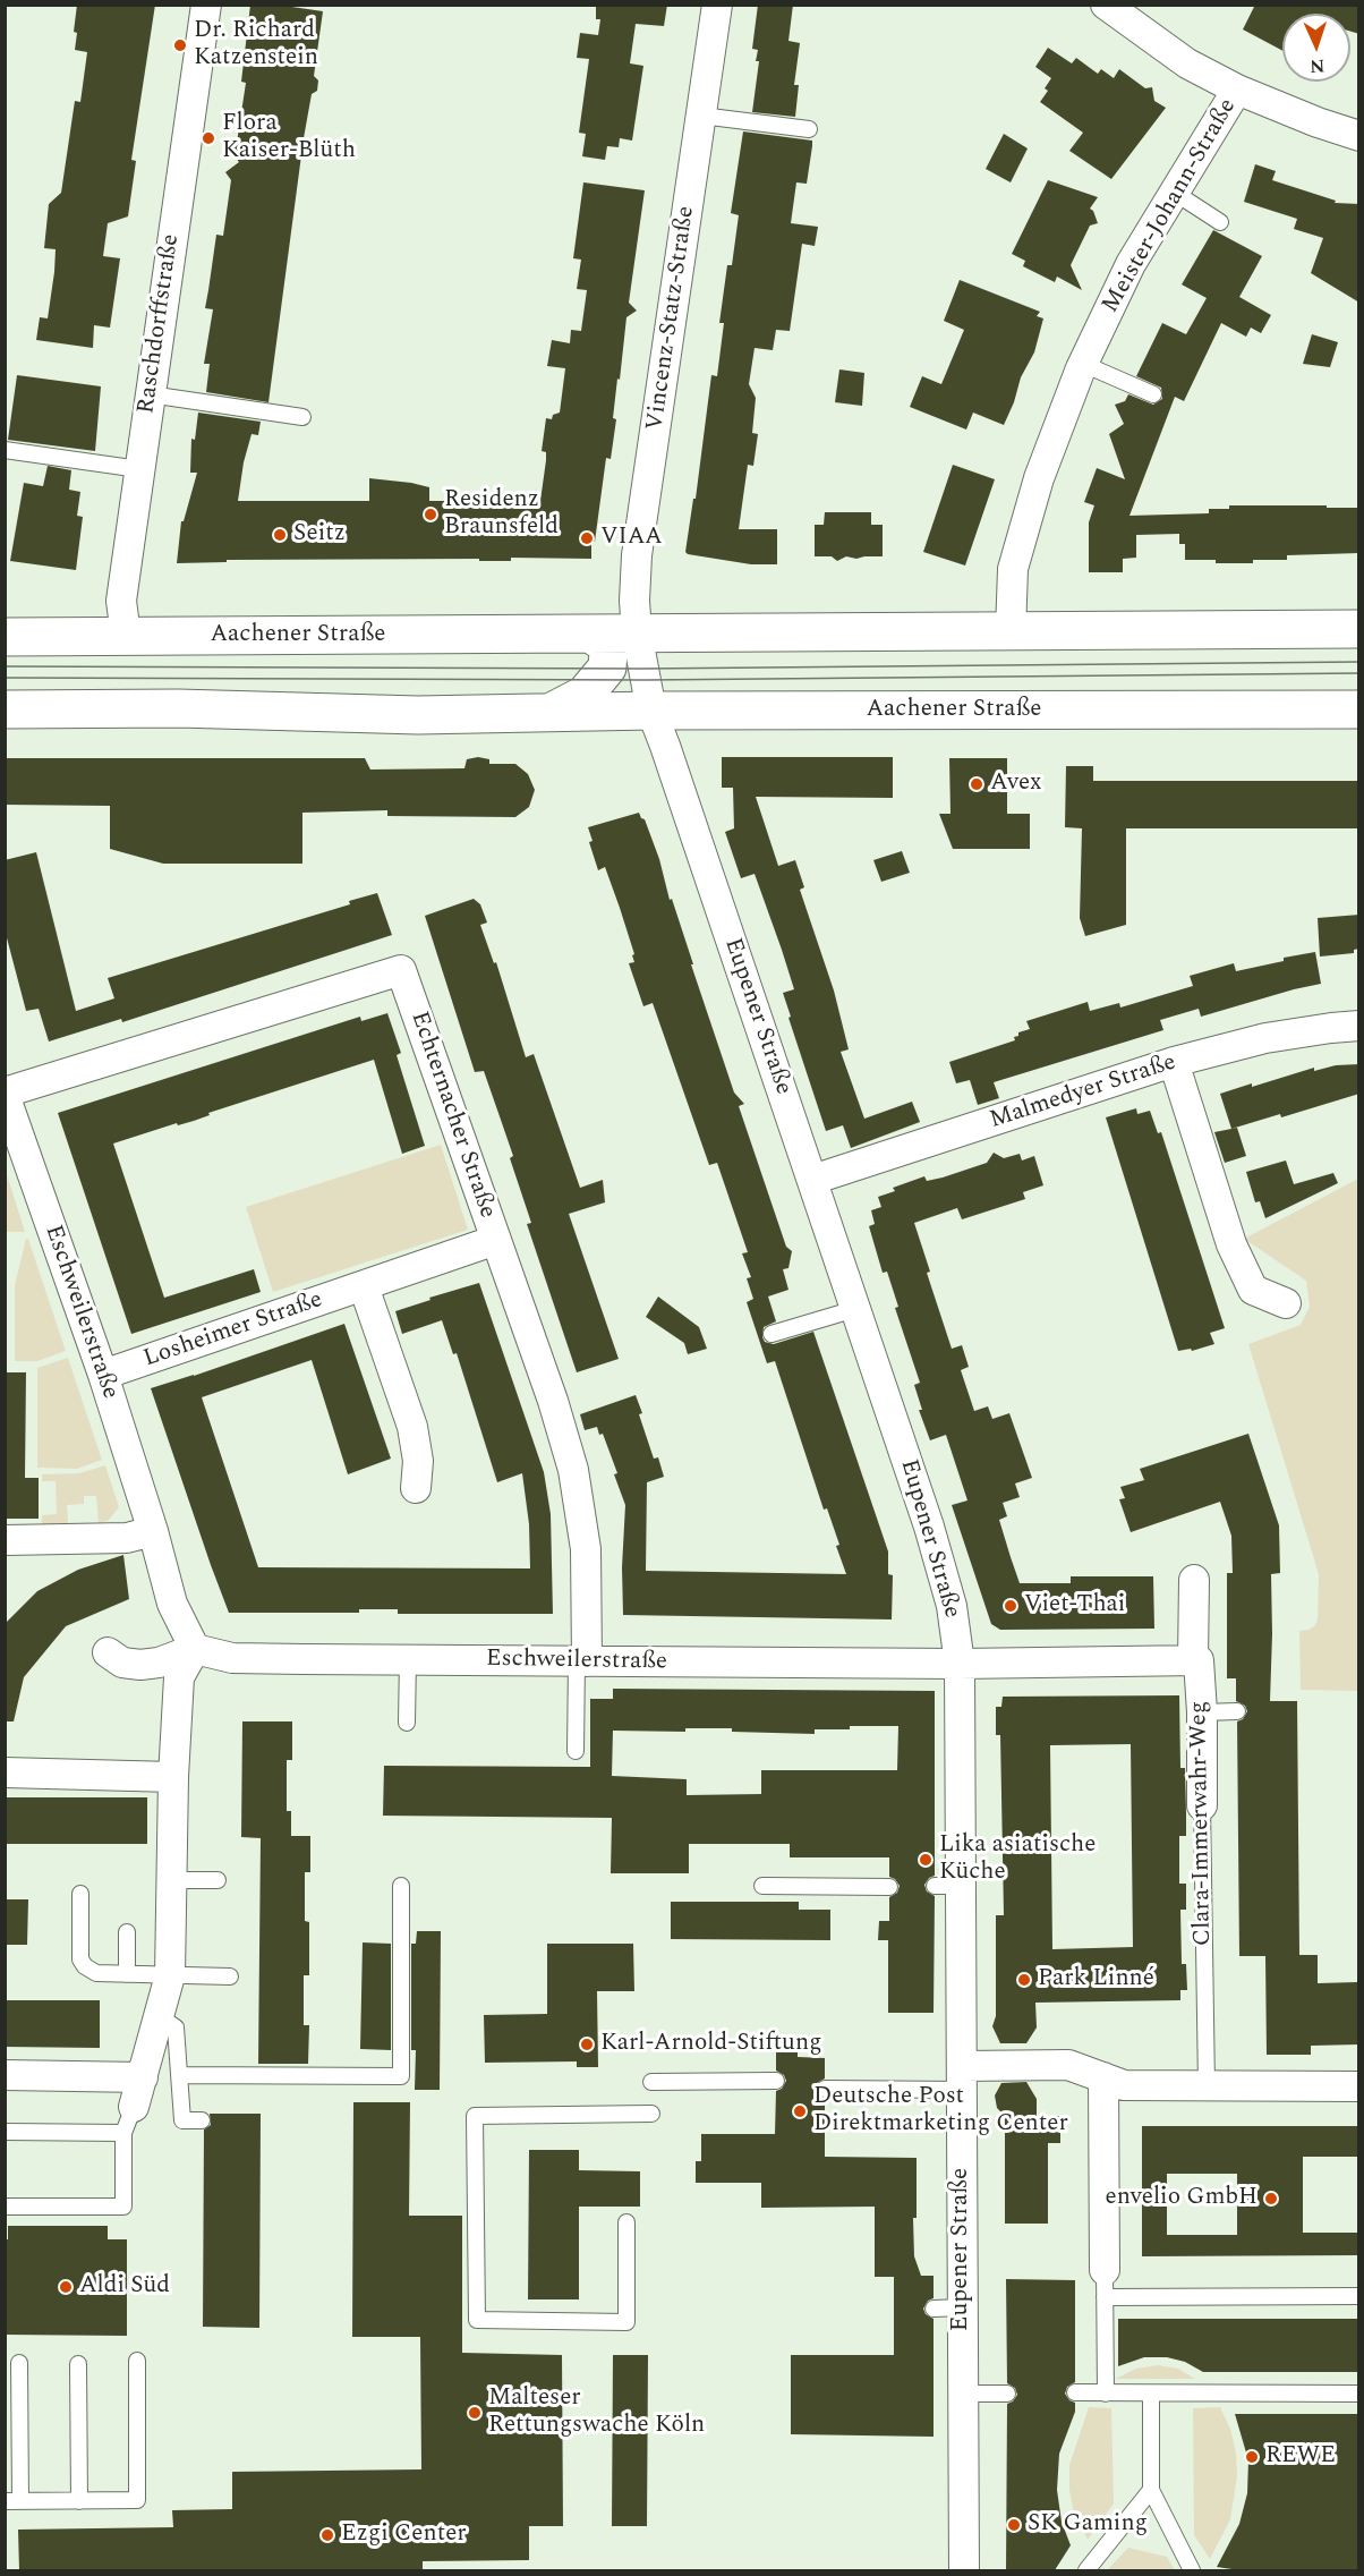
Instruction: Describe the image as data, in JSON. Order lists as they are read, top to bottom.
{
  "streets": {
    "main road": ["Aachener Straße"],
    "street": [
      "Meister-Johann-Straße",
      "Vincenz-Statz-Straße",
      "Raschdorffstraße",
      "Eupener Straße",
      "Malmedyer Straße",
      "Echternacher Straße",
      "Eschweilerstraße",
      "Losheimer Straße",
      "Clara-Immerwahr-Weg"
    ]
  },
  "crossings": [
    ["Meister-Johann-Straße", "Aachener Straße"],
    ["Vincenz-Statz-Straße", "Aachener Straße"],
    ["Vincenz-Statz-Straße", "Eupener Straße"],
    ["Raschdorffstraße", "Aachener Straße"],
    ["Aachener Straße", "Eupener Straße"],
    ["Eupener Straße", "Malmedyer Straße"],
    ["Eupener Straße", "Eschweilerstraße"],
    ["Echternacher Straße", "Eschweilerstraße"],
    ["Echternacher Straße", "Losheimer Straße"],
    ["Eschweilerstraße", "Losheimer Straße"]
  ],
  "places": [
    "Dr. Richard Katzenstein",
    "Flora Kaiser-Blüth",
    "Residenz Braunsfeld",
    "Seitz",
    "VIAA",
    "Avex",
    "Viet-Thai",
    "Lika asiatische Küche",
    "Park Linné",
    "Karl-Arnold-Stiftung",
    "Deutsche Post Direktmarketing Center",
    "envelio GmbH",
    "Aldi Süd",
    "Malteser Rettungswache Köln",
    "REWE",
    "SK Gaming",
    "Ezgi Center"
  ],
  "north": "bottom"
}
